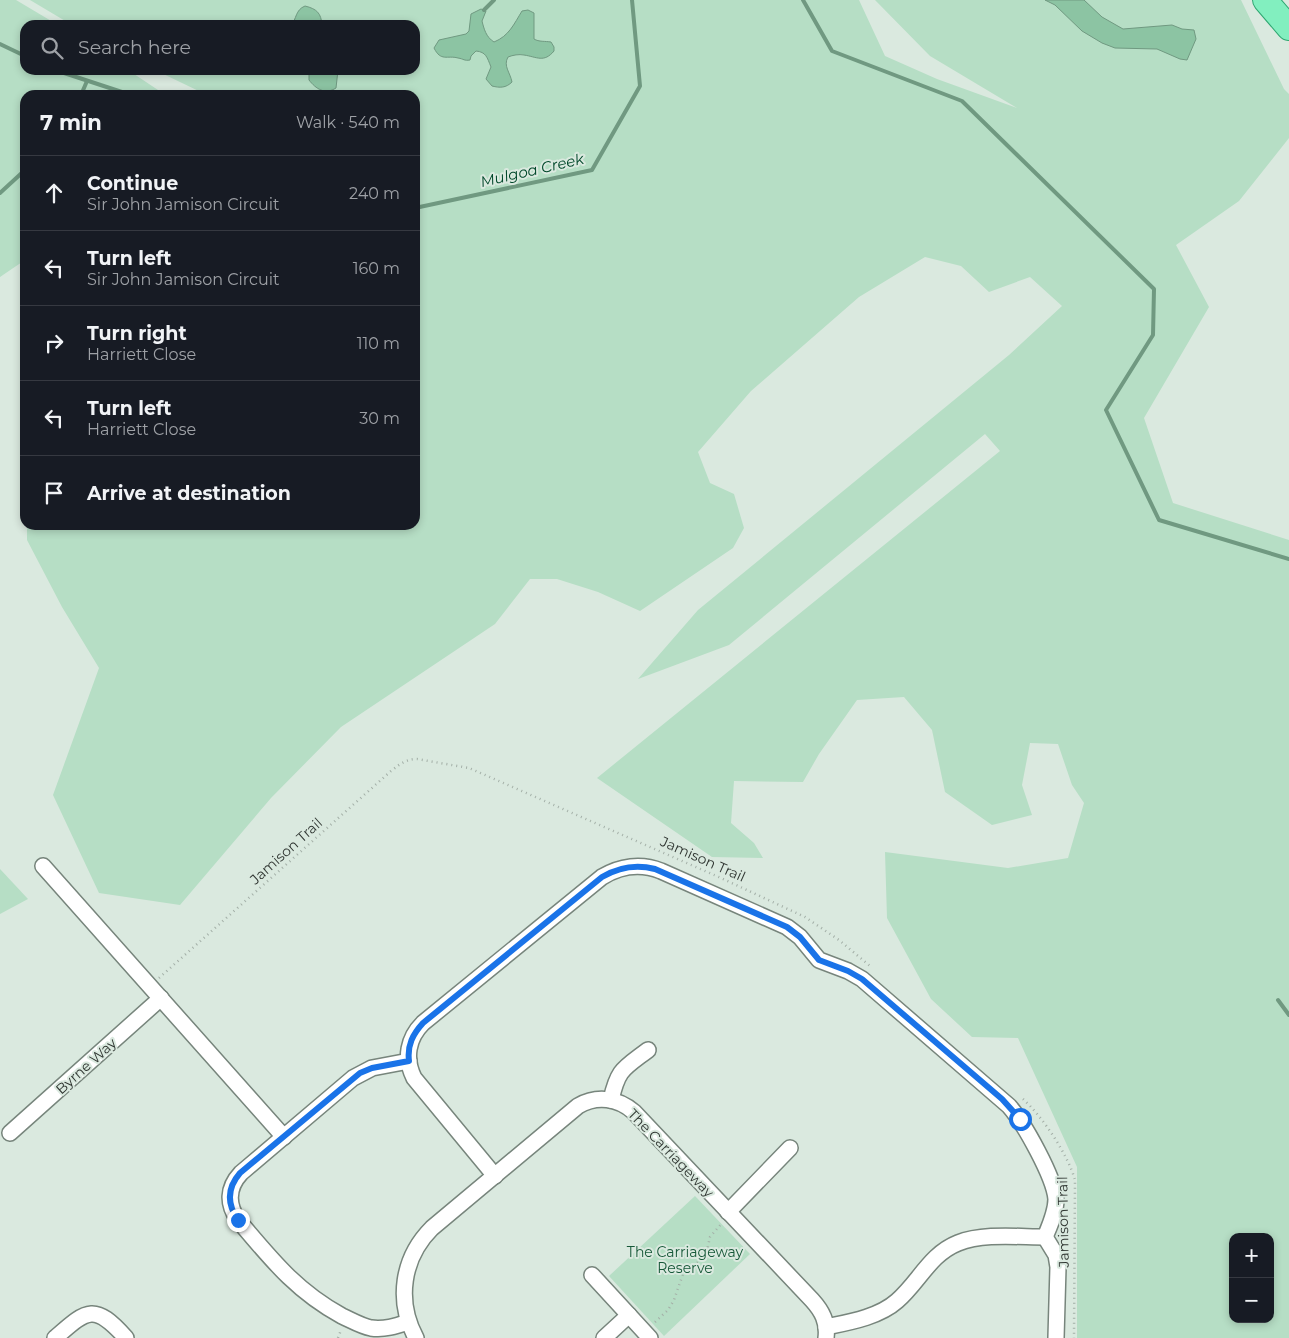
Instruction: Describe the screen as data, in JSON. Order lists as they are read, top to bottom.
{
  "streets": {
    "street": ["Byrne Way", "The Carriageway"],
    "path": ["Jamison Trail"]
  },
  "water": ["Mulgoa Creek"],
  "parks": ["The Carriageway Reserve"],
  "page": {
    "search": "Search here",
    "heading": ["7 min", "Walk · 540 m"],
    "list": [
      ["Continue", "Sir John Jamison Circuit", "240 m"],
      ["Turn left", "Sir John Jamison Circuit", "160 m"],
      ["Turn right", "Harriett Close", "110 m"],
      ["Turn left", "Harriett Close", "30 m"],
      "Arrive at destination"
    ],
    "map_buttons": ["+", "−"]
  }
}
